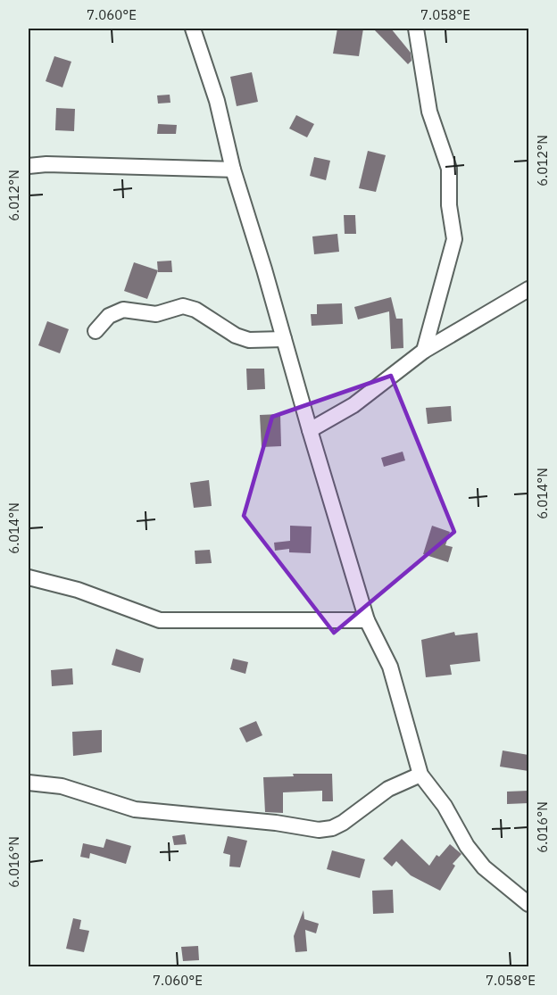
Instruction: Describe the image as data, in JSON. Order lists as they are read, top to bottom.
{
  "coordinates": [
    "7.060°E",
    "7.058°E",
    "6.012°N",
    "6.014°N",
    "6.016°N"
  ]
}
